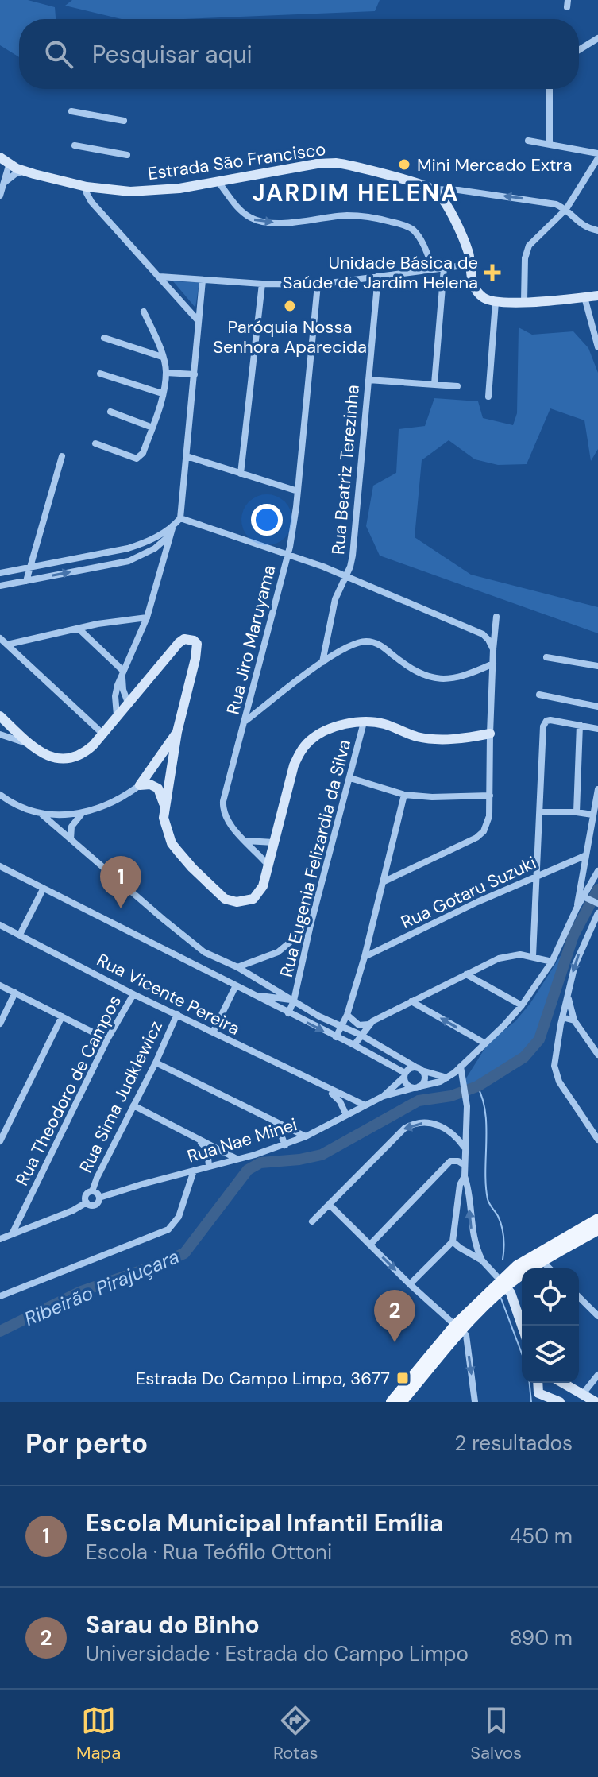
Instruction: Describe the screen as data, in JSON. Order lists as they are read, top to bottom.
{
  "streets": {
    "street": [
      "Estrada São Francisco",
      "Rua Beatriz Terezinha",
      "Rua Jiro Maruyama",
      "Rua Eugenia Felizardia da Silva",
      "Rua Gotaru Suzuki",
      "Rua Vicente Pereira",
      "Rua Theodoro de Campos",
      "Rua Sima Judklewicz",
      "Rua Nae Minei"
    ]
  },
  "crossings": [
    ["Rua Vicente Pereira", "Rua Theodoro de Campos"],
    ["Rua Vicente Pereira", "Rua Sima Judklewicz"],
    ["Rua Vicente Pereira", "Rua Nae Minei"],
    ["Rua Sima Judklewicz", "Rua Nae Minei"]
  ],
  "districts": ["JARDIM HELENA"],
  "water": ["Ribeirão Pirajuçara"],
  "places": {
    "other": ["Mini Mercado Extra", "Paróquia Nossa Senhora Aparecida"],
    "health": ["Unidade Básica de Saúde de Jardim Helena"],
    "transit": ["Estrada Do Campo Limpo, 3677"]
  },
  "page": {
    "search": "Pesquisar aqui",
    "pins": ["1", "2"],
    "heading": ["Por perto", "2 resultados"],
    "list": [
      {
        "mark": "1",
        "name": "Escola Municipal Infantil Emília",
        "note": "Escola · Rua Teófilo Ottoni",
        "value": "450 m"
      },
      {
        "mark": "2",
        "name": "Sarau do Binho",
        "note": "Universidade · Estrada do Campo Limpo",
        "value": "890 m"
      }
    ],
    "nav": ["Mapa", "Rotas", "Salvos"]
  }
}
